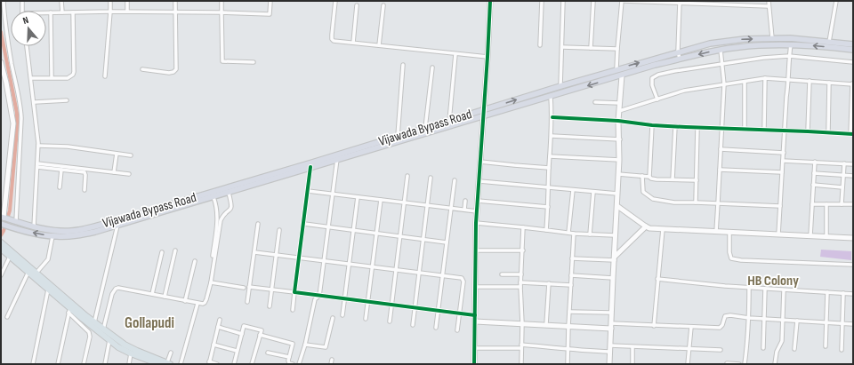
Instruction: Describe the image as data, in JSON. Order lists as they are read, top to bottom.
{
  "streets": {
    "main road": ["Vijawada Bypass Road"]
  },
  "districts": ["HB Colony", "Gollapudi"],
  "north": "top"
}
